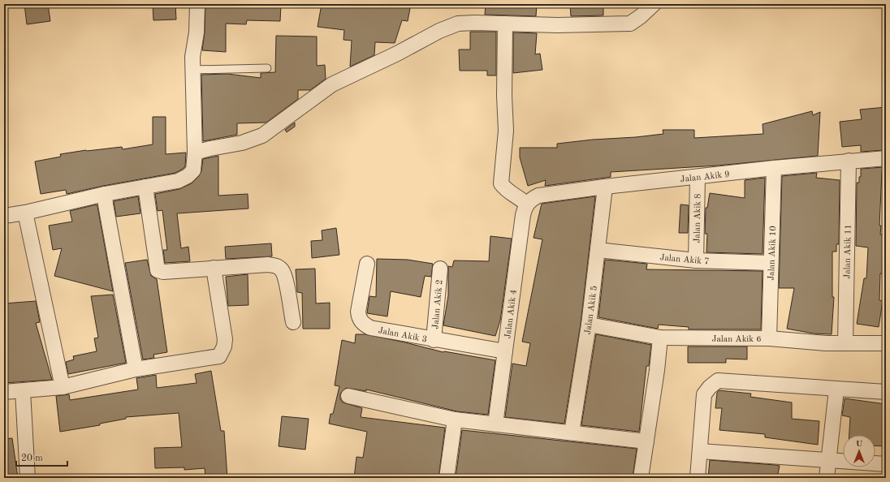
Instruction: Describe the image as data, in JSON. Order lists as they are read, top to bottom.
{
  "streets": {
    "street": [
      "Jalan Akik 9",
      "Jalan Akik 8",
      "Jalan Akik 11",
      "Jalan Akik 10",
      "Jalan Akik 7",
      "Jalan Akik 2",
      "Jalan Akik 5",
      "Jalan Akik 4",
      "Jalan Akik 3",
      "Jalan Akik 6"
    ]
  },
  "crossings": [
    ["Jalan Akik 9", "Jalan Akik 8"],
    ["Jalan Akik 9", "Jalan Akik 11"],
    ["Jalan Akik 9", "Jalan Akik 10"],
    ["Jalan Akik 9", "Jalan Akik 5"],
    ["Jalan Akik 9", "Jalan Akik 4"],
    ["Jalan Akik 8", "Jalan Akik 7"],
    ["Jalan Akik 11", "Jalan Akik 6"],
    ["Jalan Akik 10", "Jalan Akik 7"],
    ["Jalan Akik 10", "Jalan Akik 6"],
    ["Jalan Akik 7", "Jalan Akik 5"],
    ["Jalan Akik 2", "Jalan Akik 3"],
    ["Jalan Akik 5", "Jalan Akik 6"],
    ["Jalan Akik 4", "Jalan Akik 3"]
  ],
  "scale_bar": "20 m",
  "north": "top"
}
